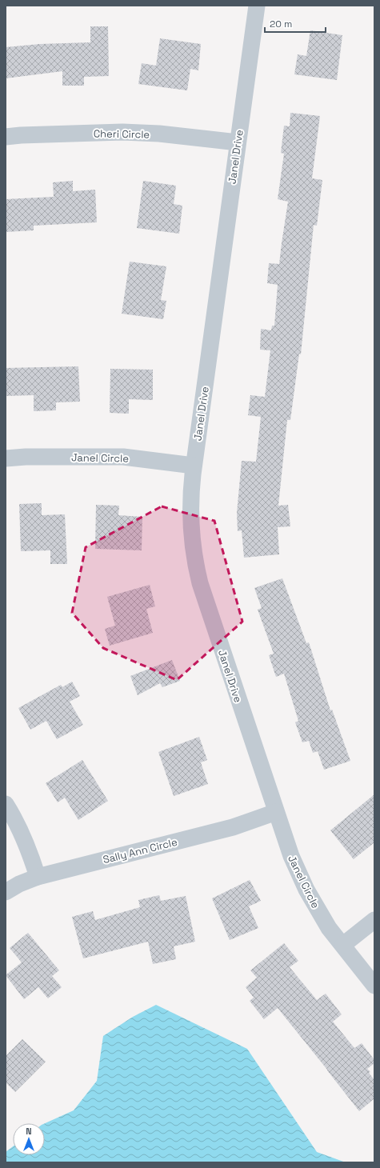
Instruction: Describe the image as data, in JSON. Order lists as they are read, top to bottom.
{
  "streets": {
    "street": [
      "Cheri Circle",
      "Janel Drive",
      "Janel Circle",
      "Sally Ann Circle"
    ]
  },
  "crossings": [
    ["Cheri Circle", "Janel Drive"],
    ["Janel Drive", "Janel Circle"],
    ["Janel Drive", "Sally Ann Circle"],
    ["Janel Circle", "Sally Ann Circle"]
  ],
  "scale_bar": "20 m",
  "north": "top"
}
